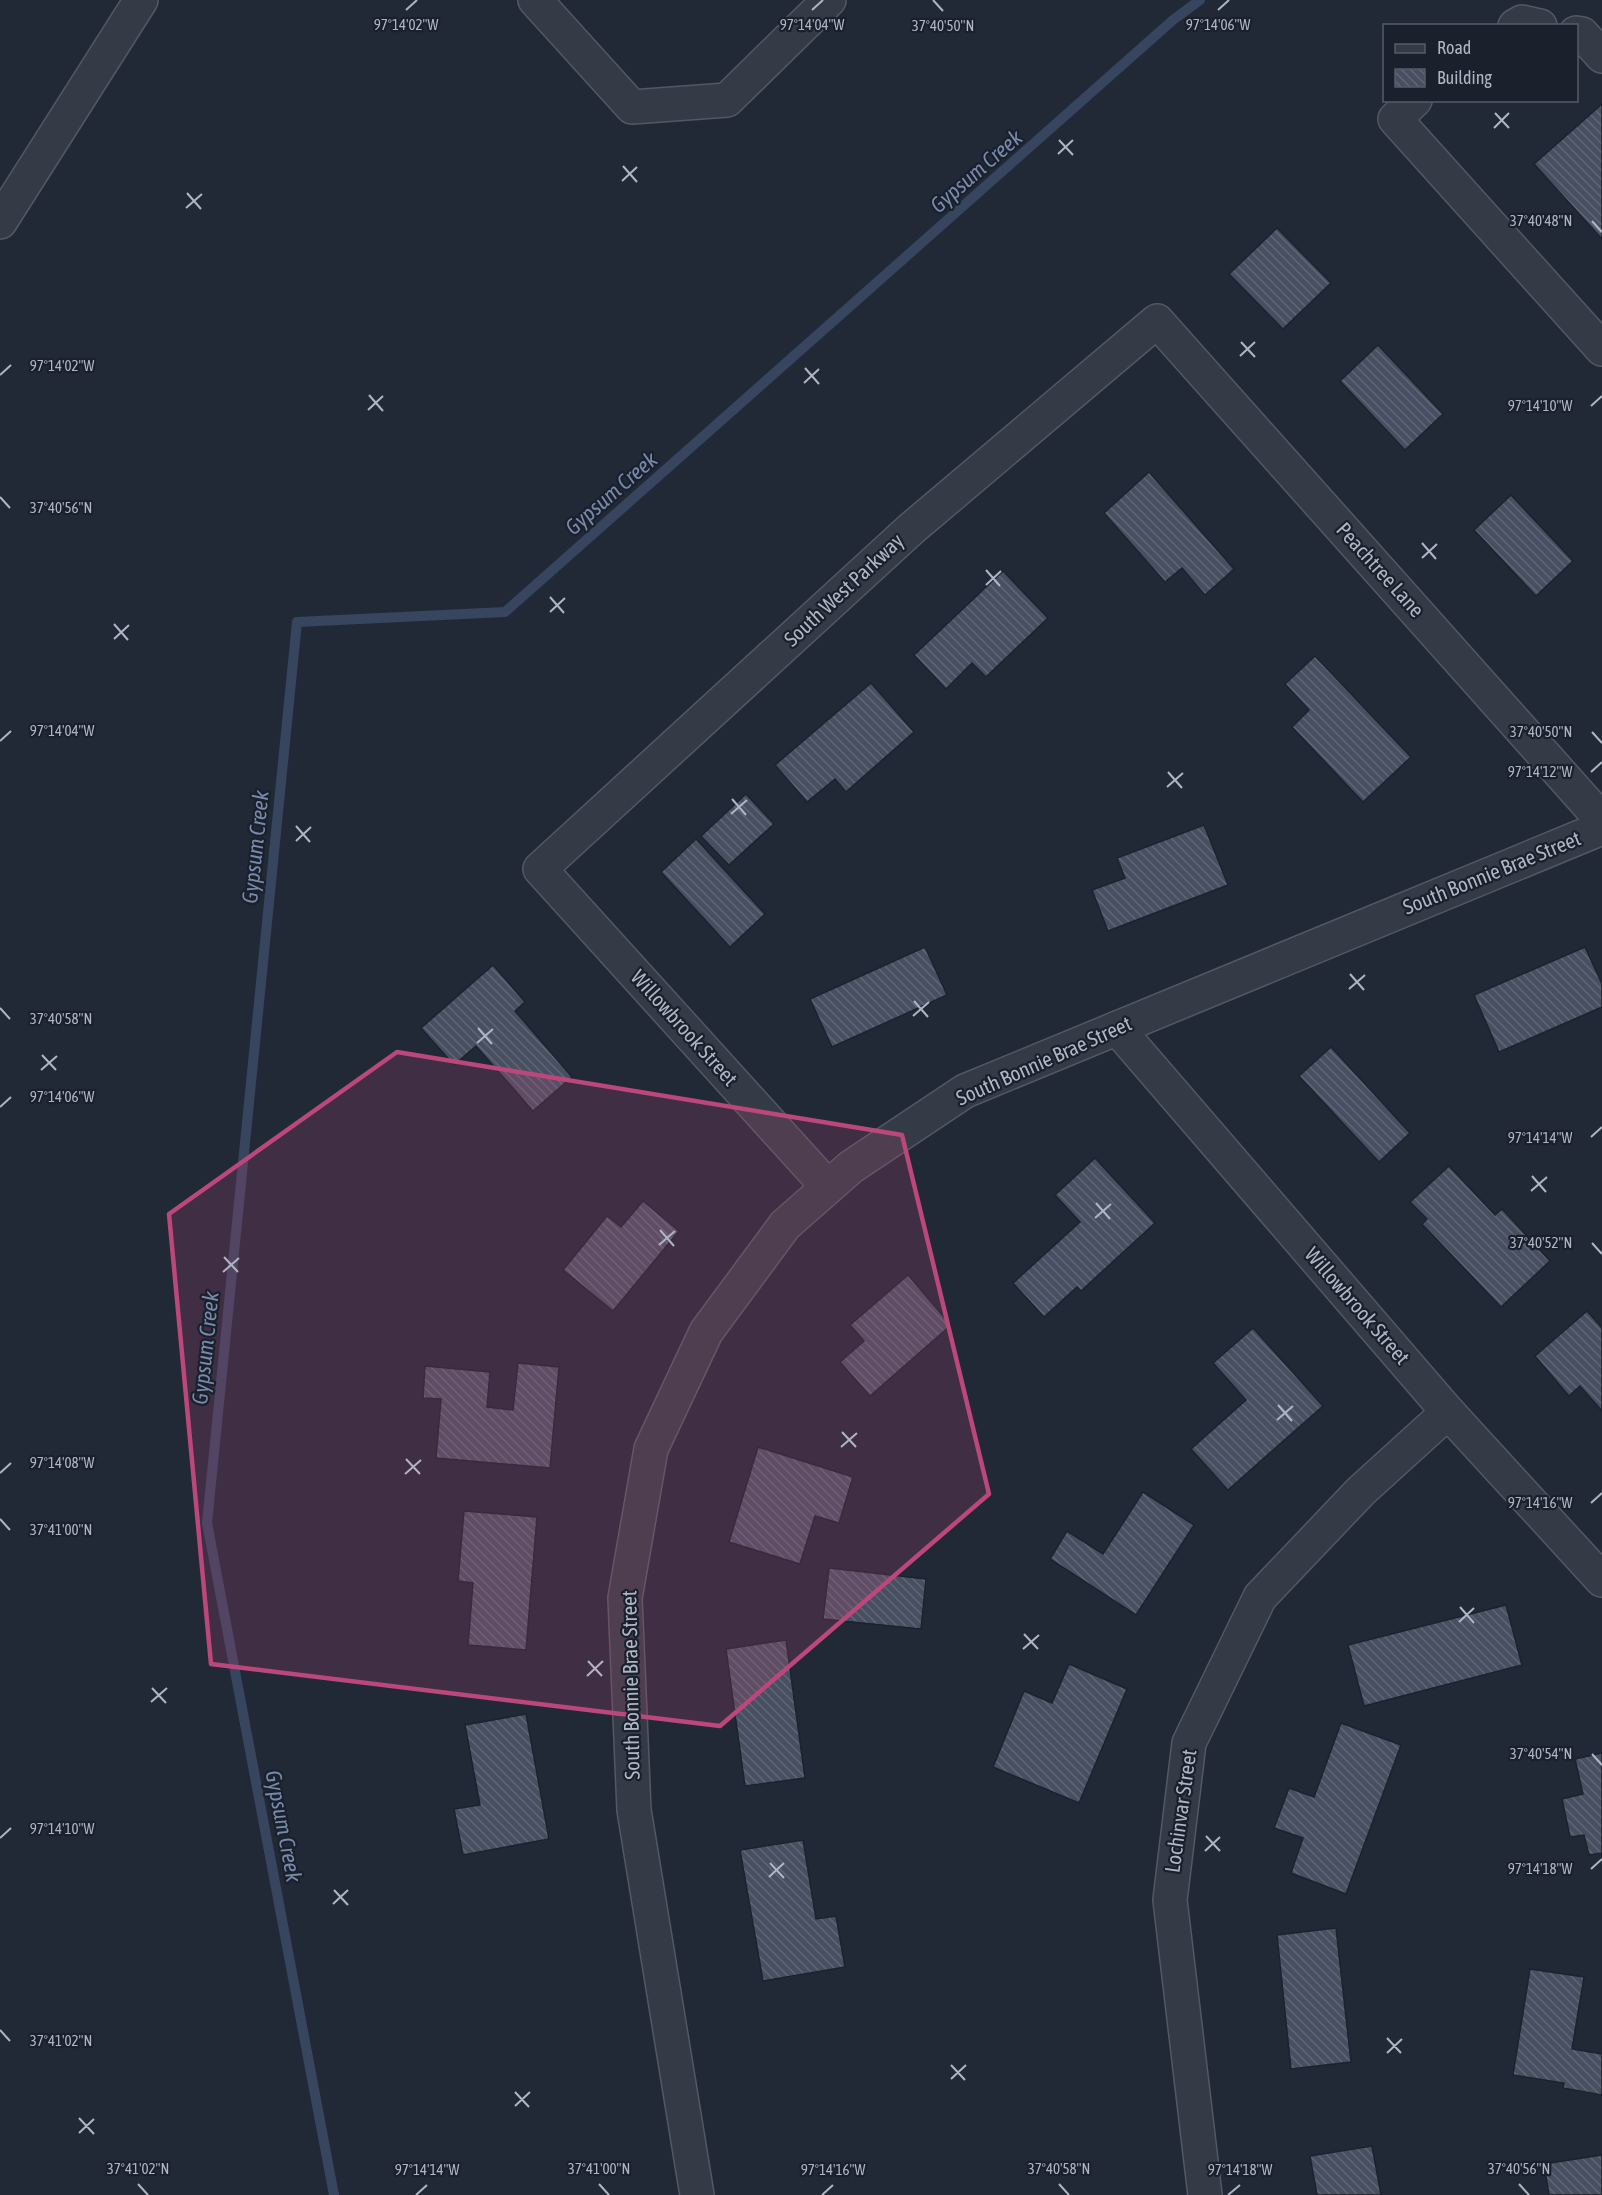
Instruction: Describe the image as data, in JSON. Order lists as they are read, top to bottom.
{
  "streets": {
    "street": [
      "Peachtree Lane",
      "South West Parkway",
      "South Bonnie Brae Street",
      "Willowbrook Street",
      "Lochinvar Street"
    ]
  },
  "crossings": [
    ["Peachtree Lane", "South West Parkway"],
    ["South West Parkway", "Willowbrook Street"],
    ["South Bonnie Brae Street", "Willowbrook Street"],
    ["Willowbrook Street", "Lochinvar Street"]
  ],
  "water": ["Gypsum Creek"],
  "legend": ["Road", "Building"],
  "coordinates": [
    "97°14'02\"W",
    "97°14'04\"W",
    "97°14'06\"W",
    "37°40'50\"N",
    "37°40'48\"N",
    "97°14'10\"W",
    "37°40'56\"N",
    "97°14'12\"W",
    "37°40'58\"N",
    "97°14'14\"W",
    "37°40'52\"N",
    "97°14'08\"W",
    "97°14'16\"W",
    "37°41'00\"N",
    "37°40'54\"N",
    "97°14'18\"W",
    "37°41'02\"N"
  ]
}
